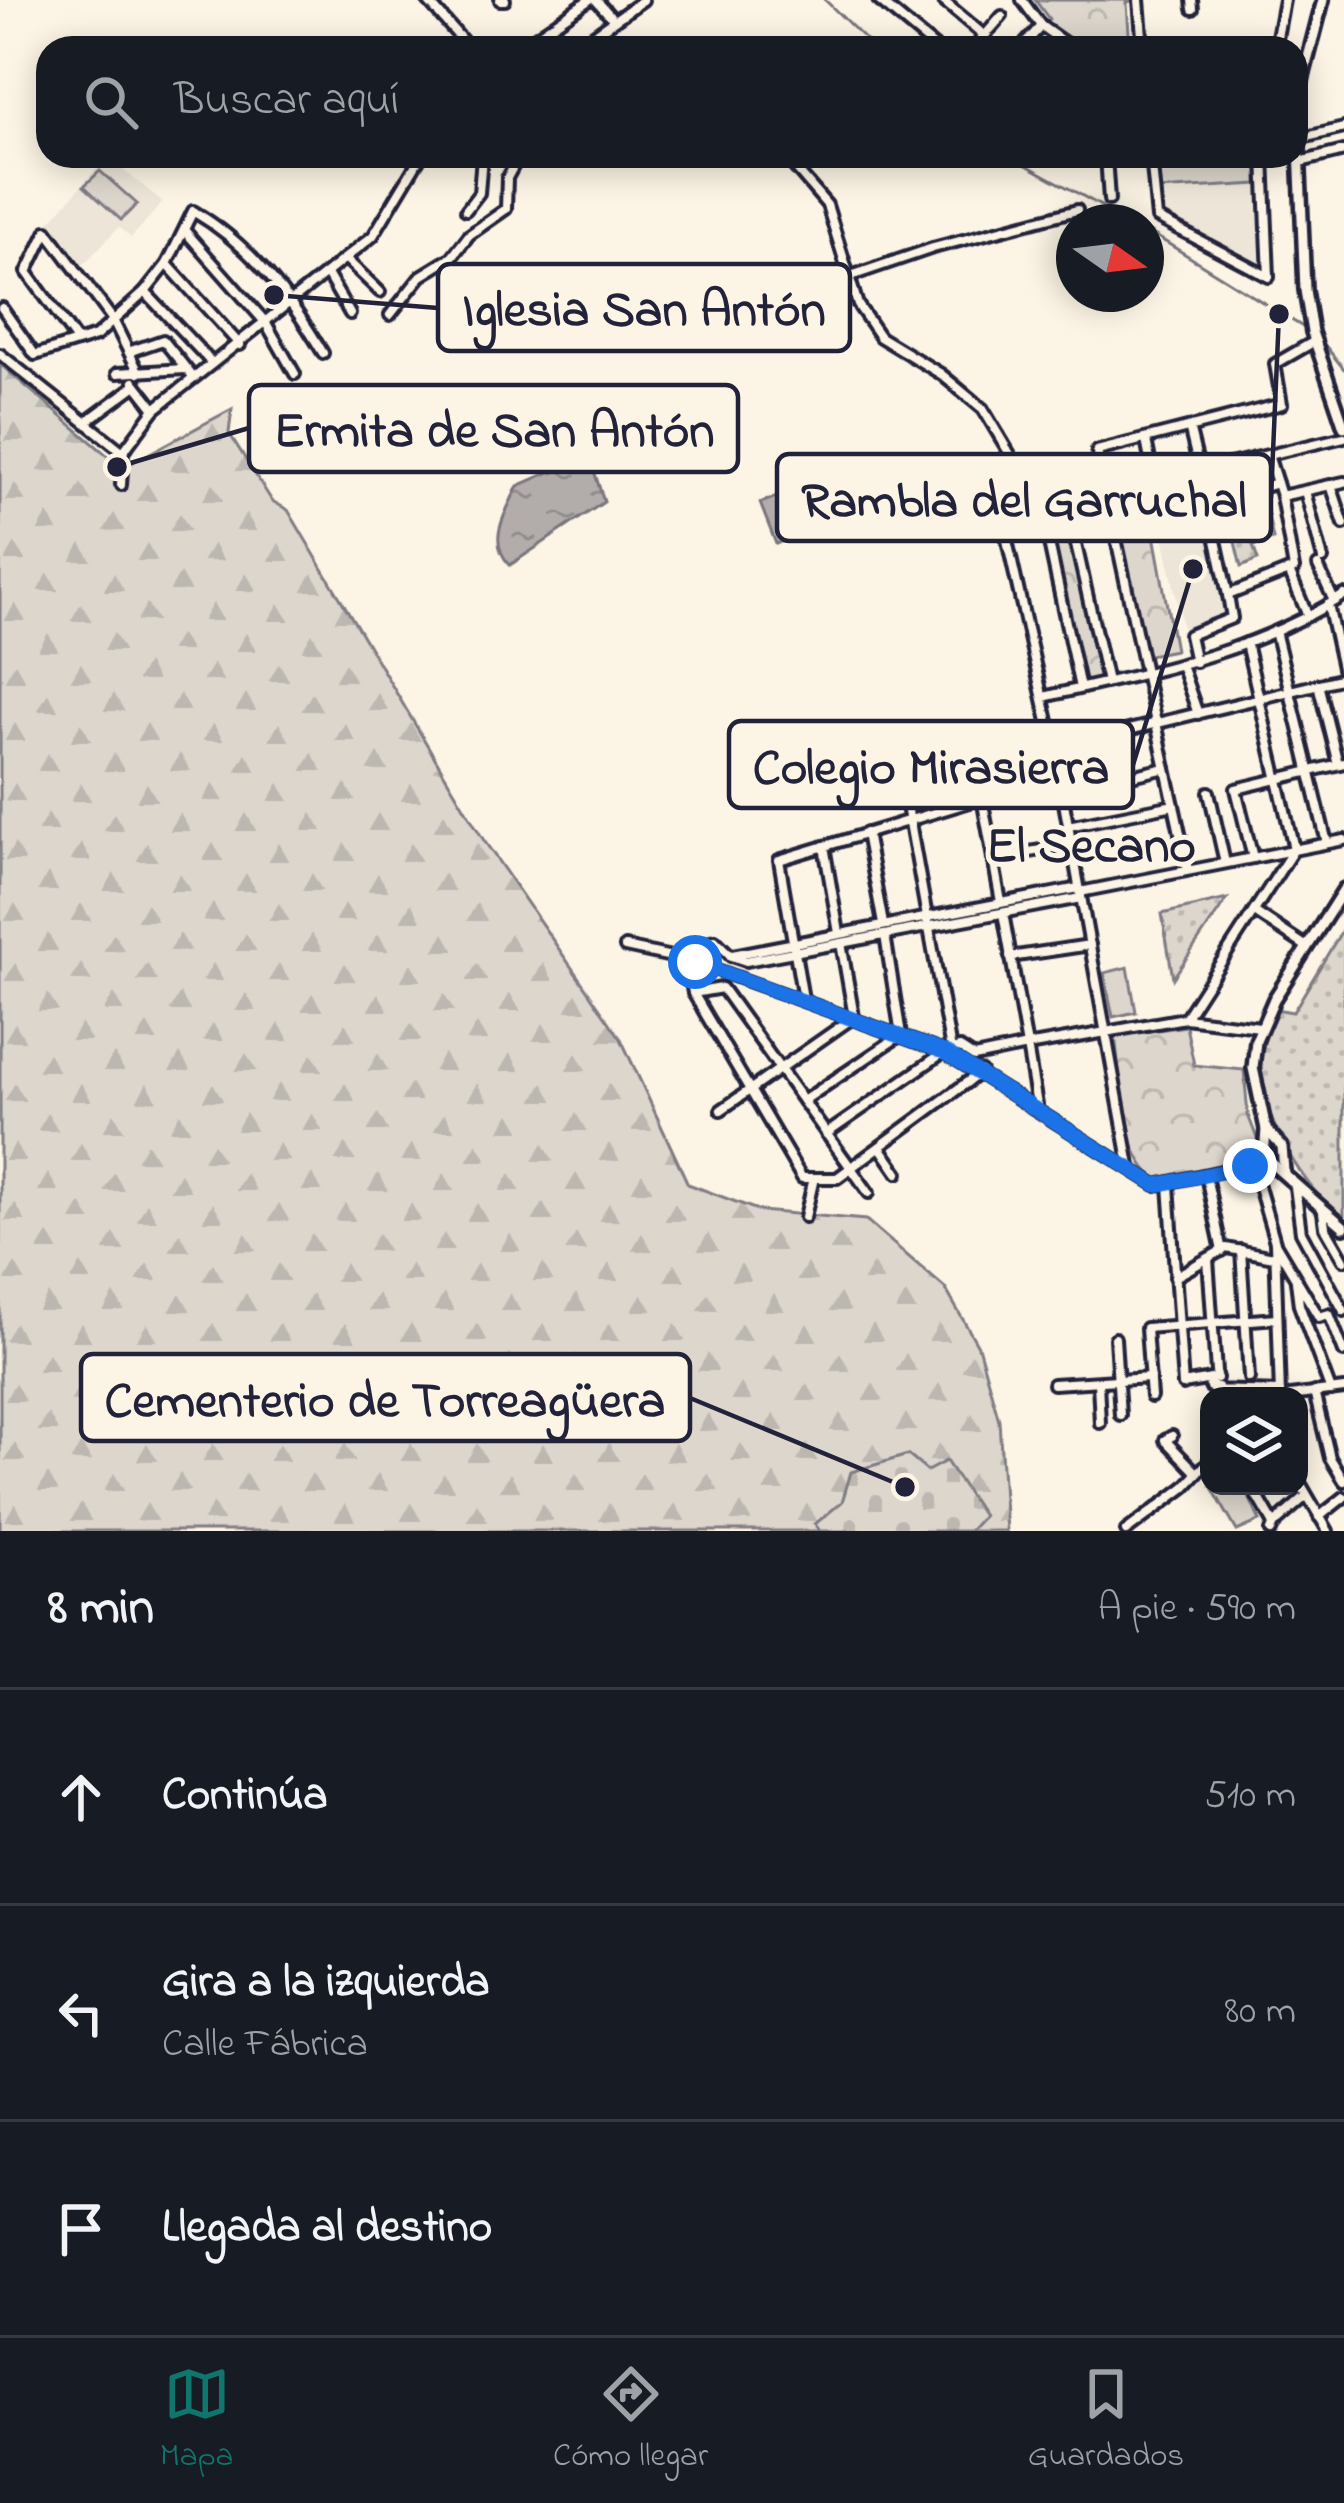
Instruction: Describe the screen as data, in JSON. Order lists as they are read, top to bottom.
{
  "districts": ["El Secano"],
  "places": [
    "Iglesia San Antón",
    "Rambla del Garruchal",
    "Ermita de San Antón",
    "Colegio Mirasierra",
    "Cementerio de Torreagüera"
  ],
  "north": "right",
  "page": {
    "search": "Buscar aquí",
    "heading": ["8 min", "A pie · 590 m"],
    "list": [
      ["Continúa", "510 m"],
      ["Gira a la izquierda", "Calle Fábrica", "80 m"],
      "Llegada al destino"
    ],
    "nav": ["Mapa", "Cómo llegar", "Guardados"]
  }
}
